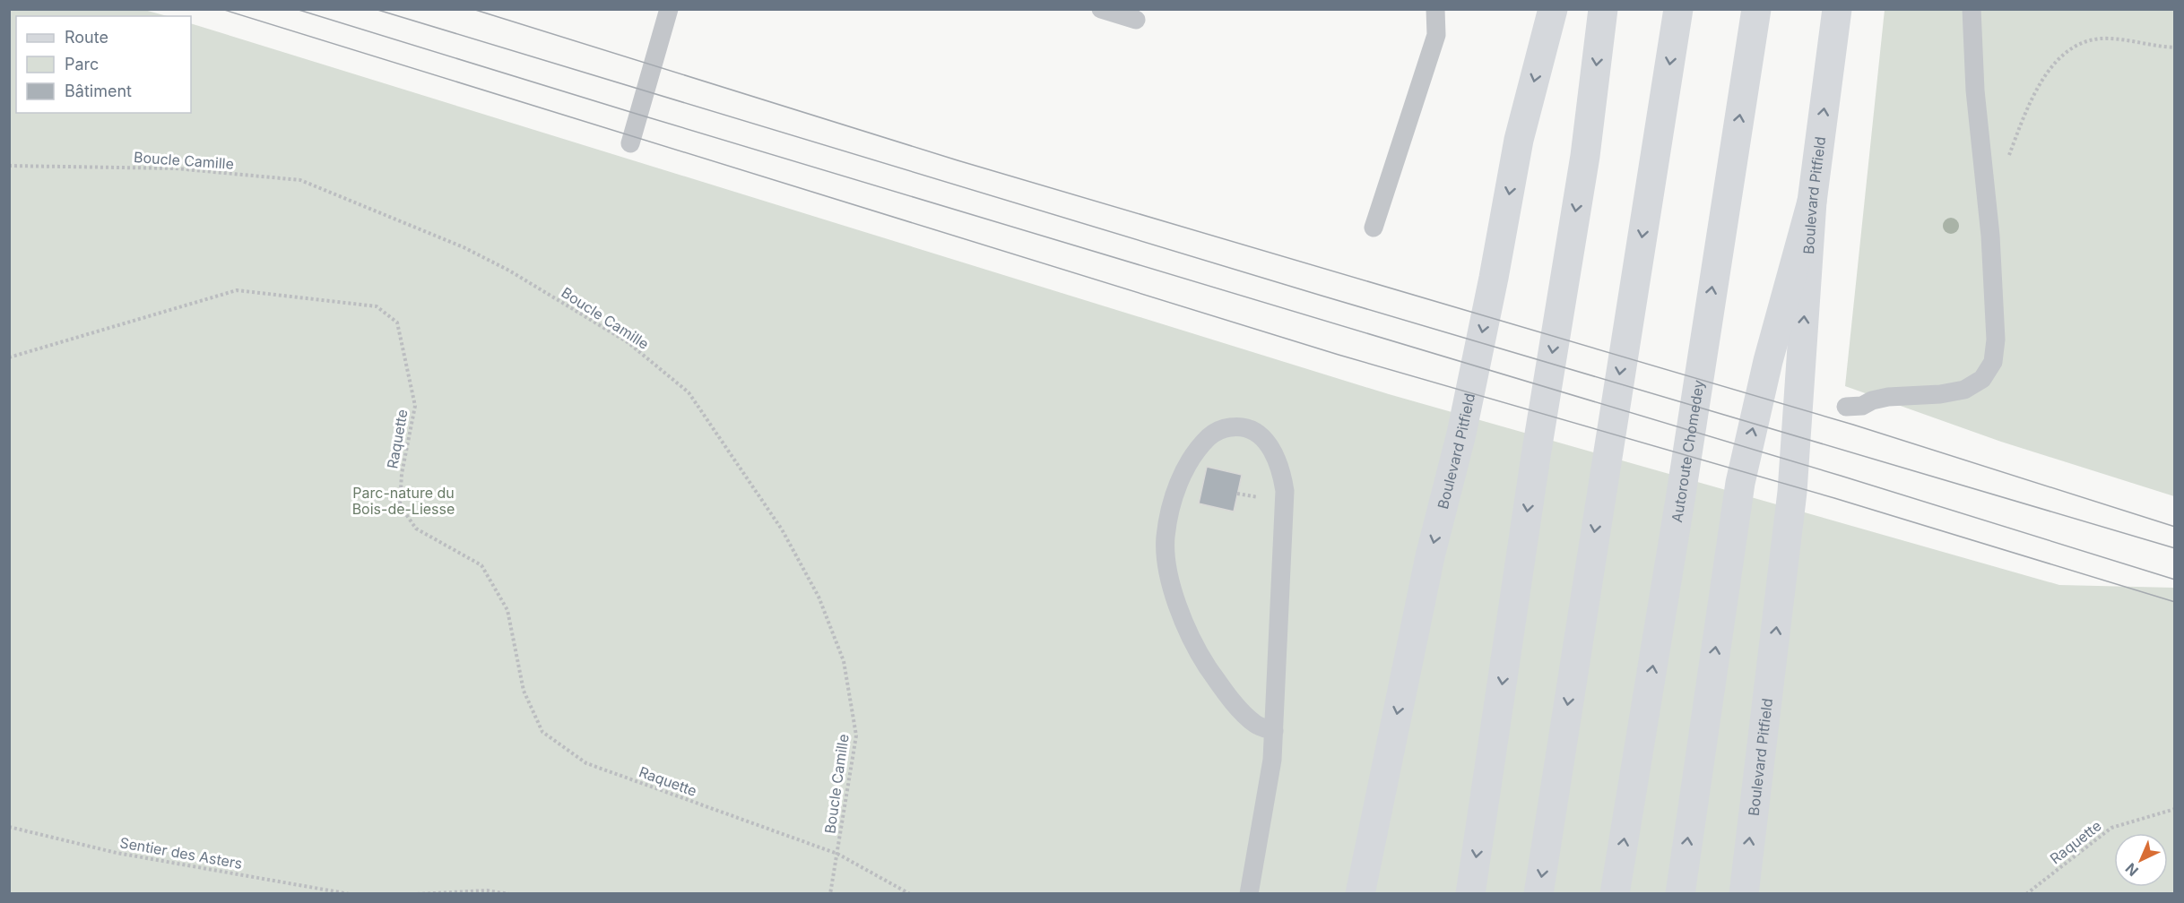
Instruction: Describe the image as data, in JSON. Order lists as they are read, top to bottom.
{
  "streets": {
    "main road": ["Boulevard Pitfield", "Autoroute Chomedey"],
    "path": ["Boucle Camille", "Raquette", "Sentier des Asters"]
  },
  "crossings": [
    ["Boucle Camille", "Raquette"]
  ],
  "parks": ["Parc-nature du Bois-de-Liesse"],
  "legend": ["Route", "Parc", "Bâtiment"],
  "north": "bottom left"
}
